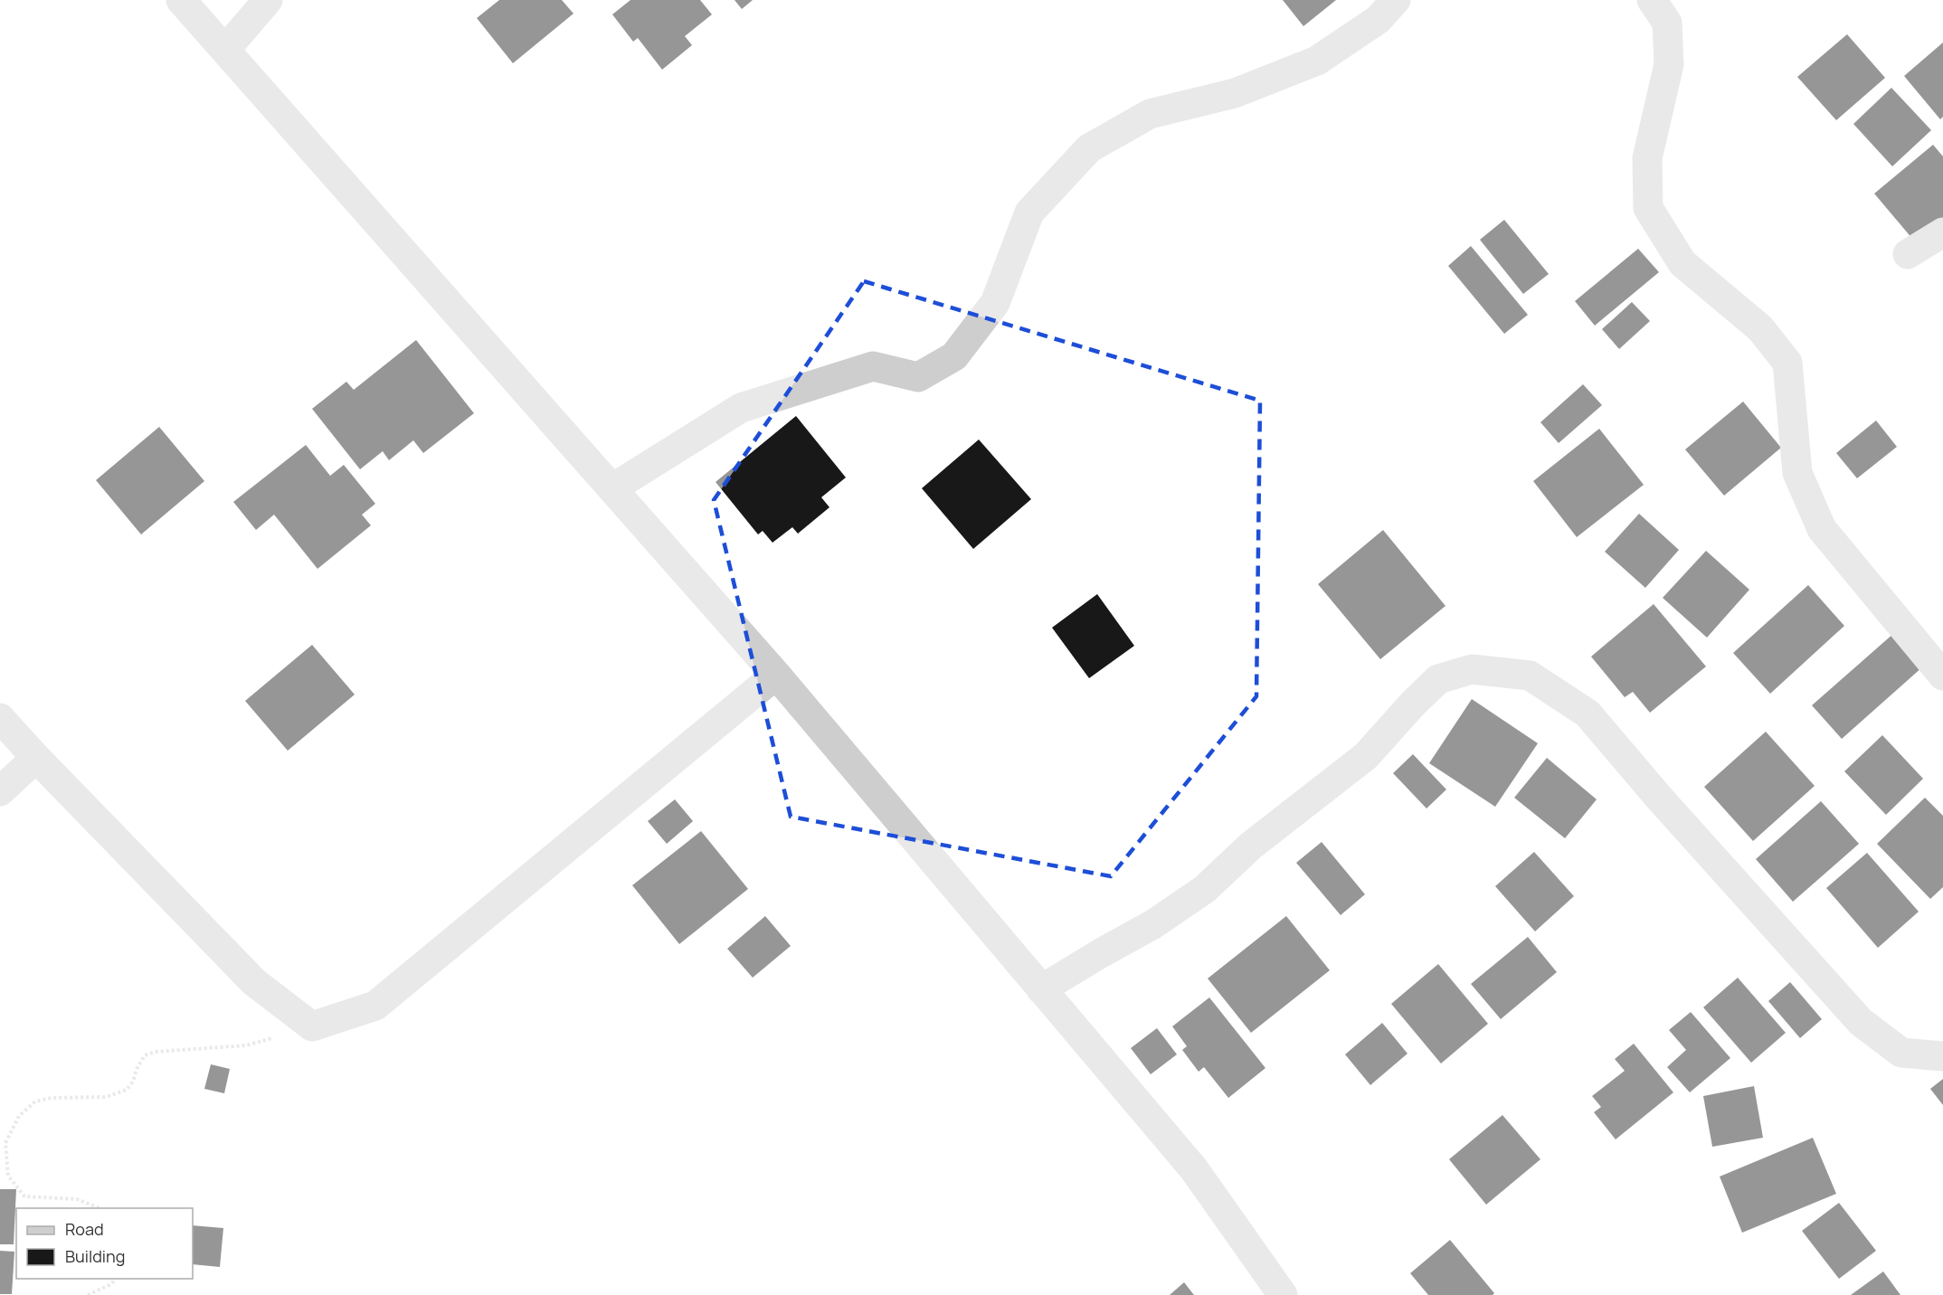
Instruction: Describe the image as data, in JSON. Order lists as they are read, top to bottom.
{
  "legend": ["Road", "Building"]
}
